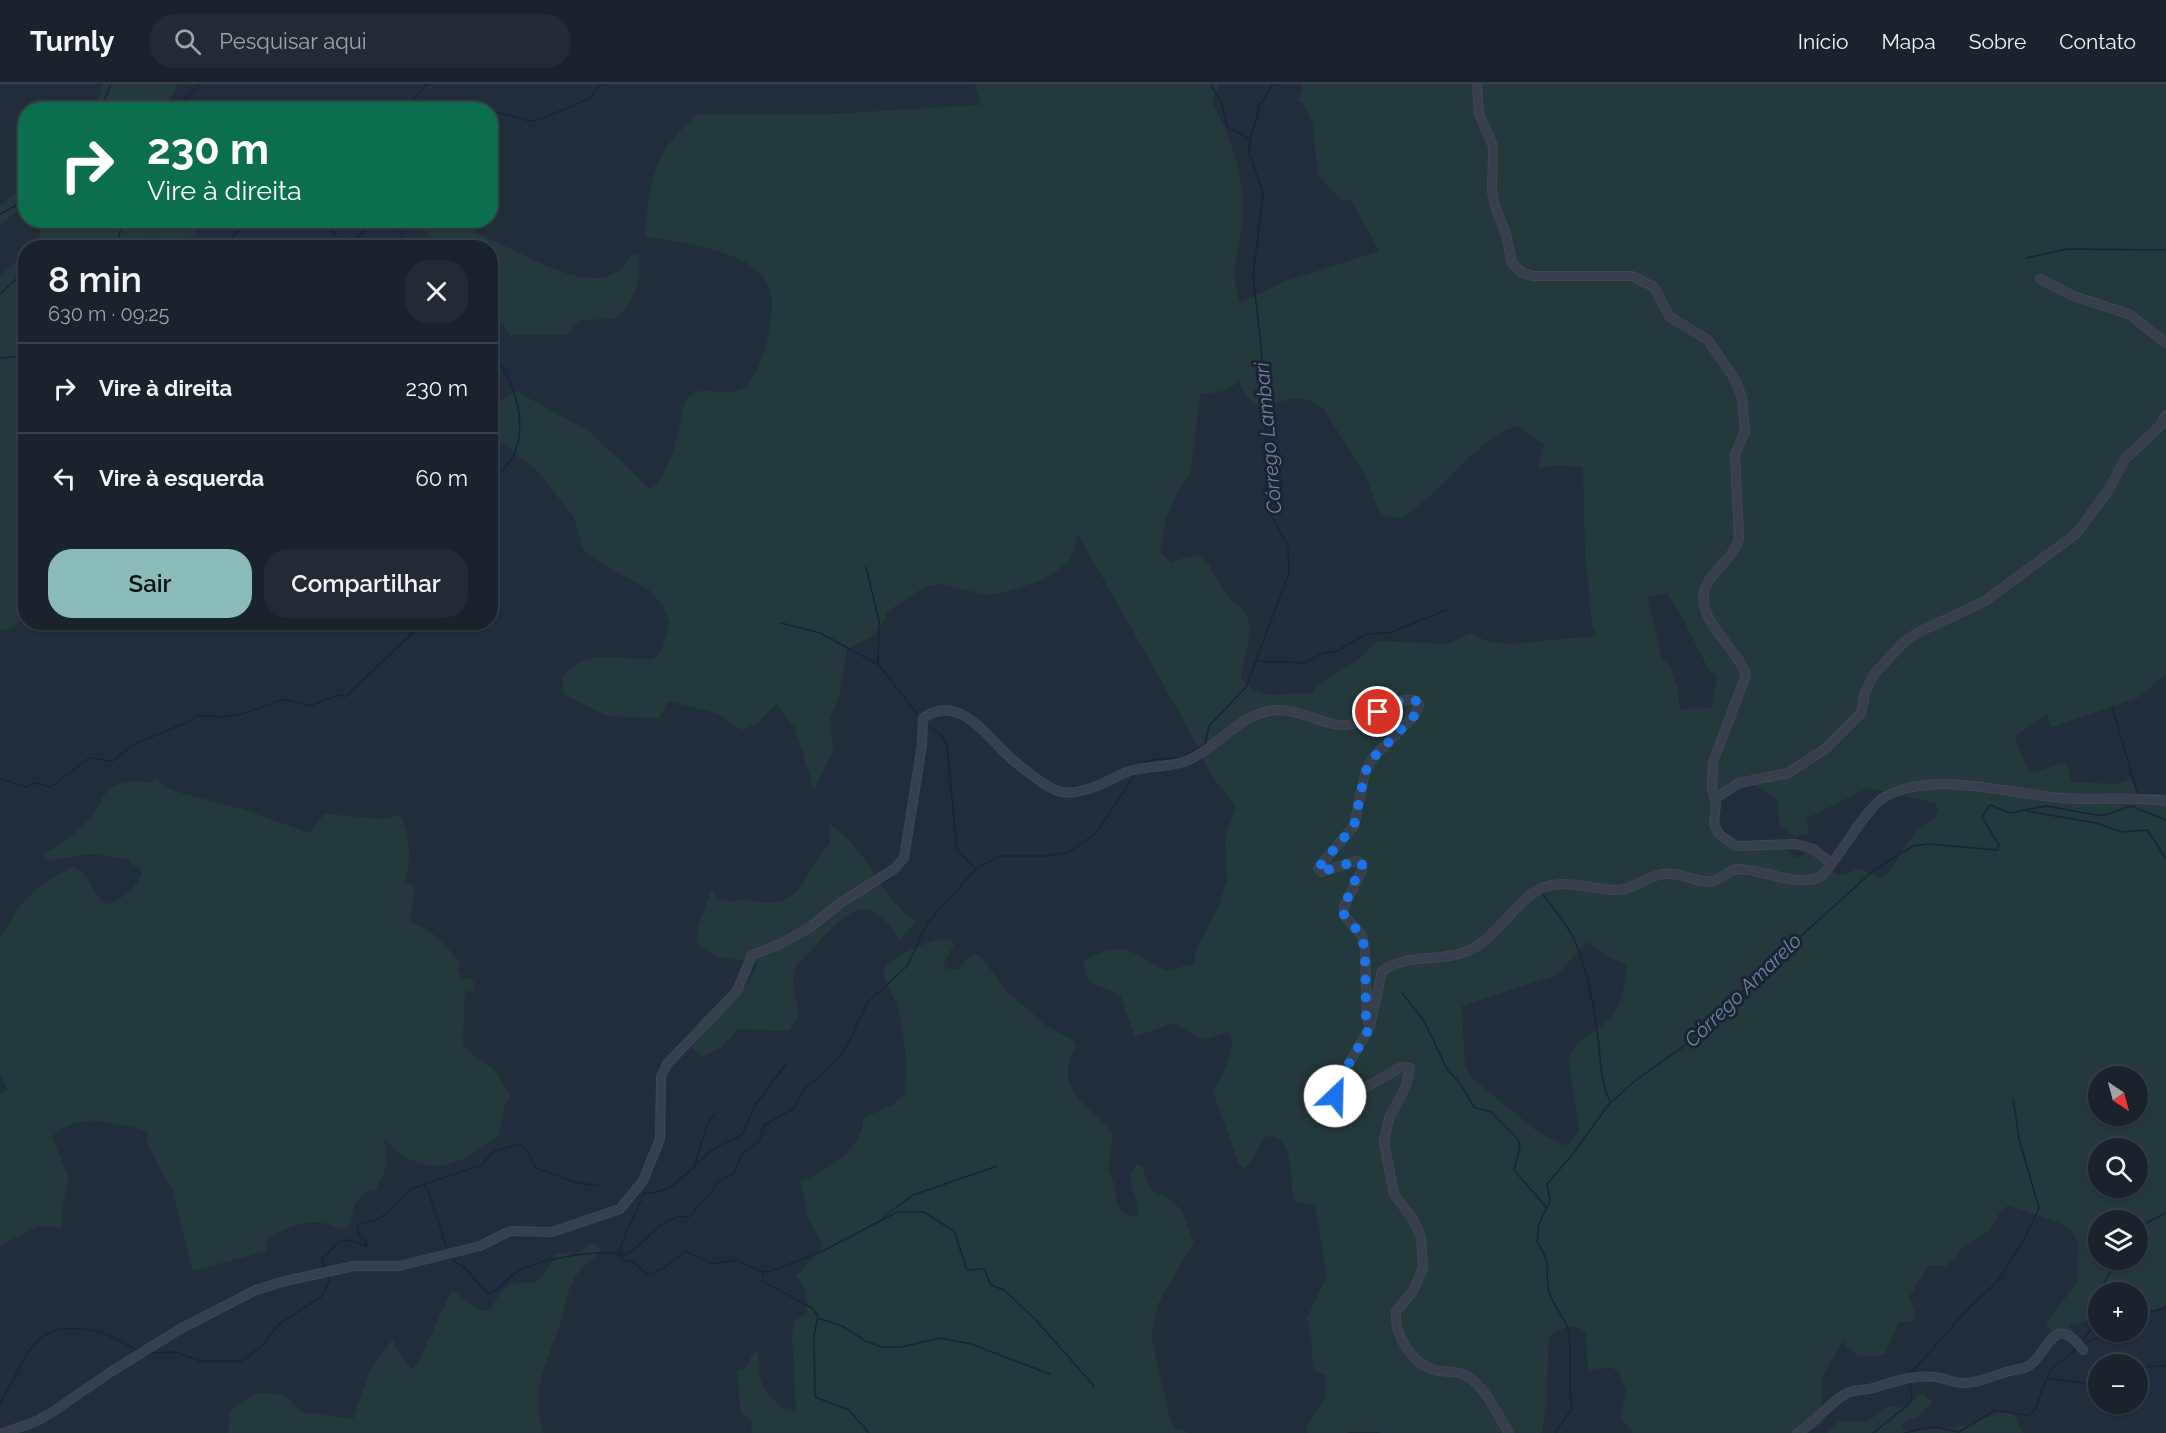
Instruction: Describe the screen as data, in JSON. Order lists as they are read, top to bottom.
{
  "water": ["Córrego Lambari", "Córrego Amarelo"],
  "north": "bottom right",
  "page": {
    "header": "Turnly",
    "search": "Pesquisar aqui",
    "nav": [
      "Início",
      "Mapa",
      "Sobre",
      "Contato"
    ],
    "turn": ["230 m", "Vire à direita"],
    "heading": ["8 min", "630 m · 09:25"],
    "list": [
      {
        "name": "Vire à direita",
        "value": "230 m"
      },
      {
        "name": "Vire à esquerda",
        "value": "60 m"
      }
    ],
    "buttons": ["Sair", "Compartilhar"],
    "map_buttons": ["+", "−"]
  }
}
